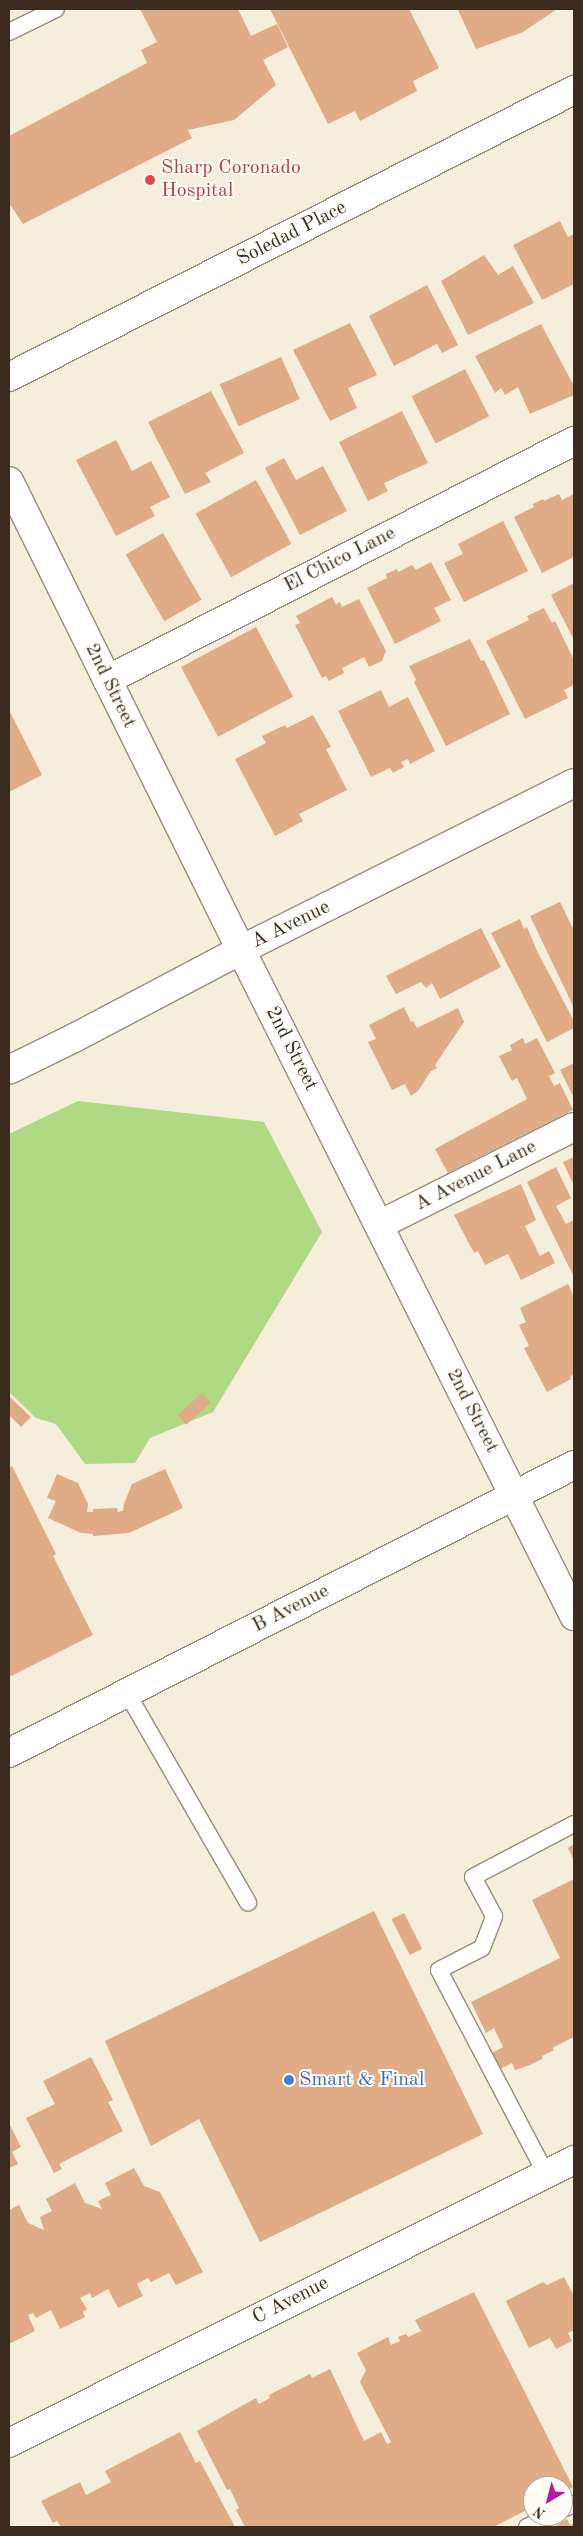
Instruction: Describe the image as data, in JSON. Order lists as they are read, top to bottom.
{
  "streets": {
    "street": [
      "Soledad Place",
      "El Chico Lane",
      "2nd Street",
      "A Avenue",
      "A Avenue Lane",
      "B Avenue",
      "C Avenue"
    ]
  },
  "crossings": [
    ["El Chico Lane", "2nd Street"],
    ["2nd Street", "A Avenue"],
    ["2nd Street", "A Avenue Lane"],
    ["2nd Street", "B Avenue"]
  ],
  "places": ["Sharp Coronado Hospital", "Smart & Final"],
  "north": "bottom left"
}
